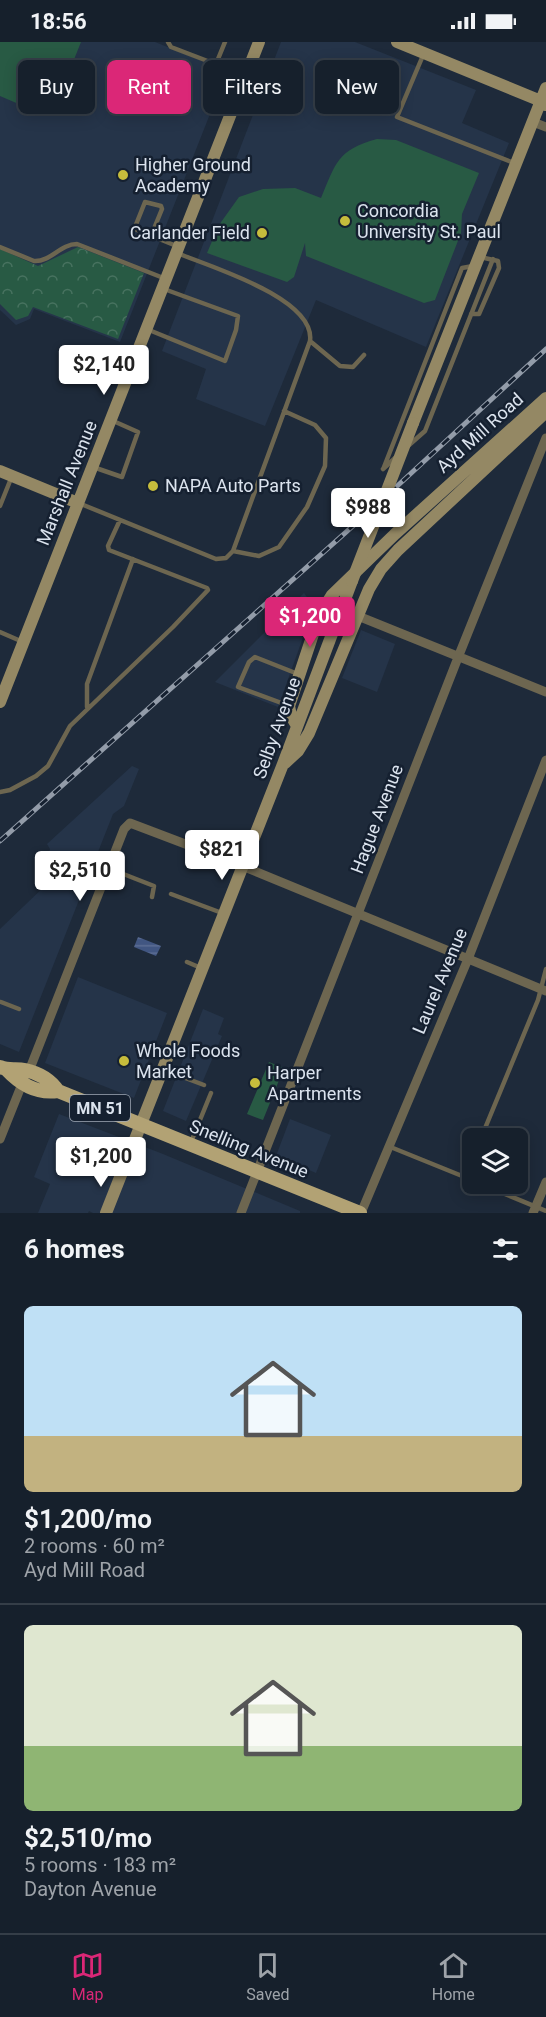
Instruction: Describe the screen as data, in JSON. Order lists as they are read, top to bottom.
{
  "streets": {
    "main road": ["MN 51", "Snelling Avenue"],
    "street": [
      "Ayd Mill Road",
      "Marshall Avenue",
      "Selby Avenue",
      "Hague Avenue",
      "Laurel Avenue"
    ]
  },
  "crossings": [
    ["Ayd Mill Road", "Selby Avenue"],
    ["Selby Avenue", "Snelling Avenue"],
    ["Hague Avenue", "Snelling Avenue"],
    ["Laurel Avenue", "Snelling Avenue"]
  ],
  "places": [
    "Higher Ground Academy",
    "Concordia University St. Paul",
    "Carlander Field",
    "NAPA Auto Parts",
    "Whole Foods Market",
    "Harper Apartments"
  ],
  "page": {
    "status": "18:56",
    "chip": [
      "Buy",
      "Rent",
      "Filters",
      "New"
    ],
    "price": [
      "$2,140",
      "$988",
      "$1,200",
      "$821",
      "$2,510",
      "$1,200"
    ],
    "heading": "6 homes",
    "list": [
      {
        "name": "$1,200/mo",
        "note": "2 rooms · 60 m² · Ayd Mill Road"
      },
      {
        "name": "$2,510/mo",
        "note": "5 rooms · 183 m² · Dayton Avenue"
      }
    ],
    "tabs": ["Map", "Saved", "Home"]
  }
}
